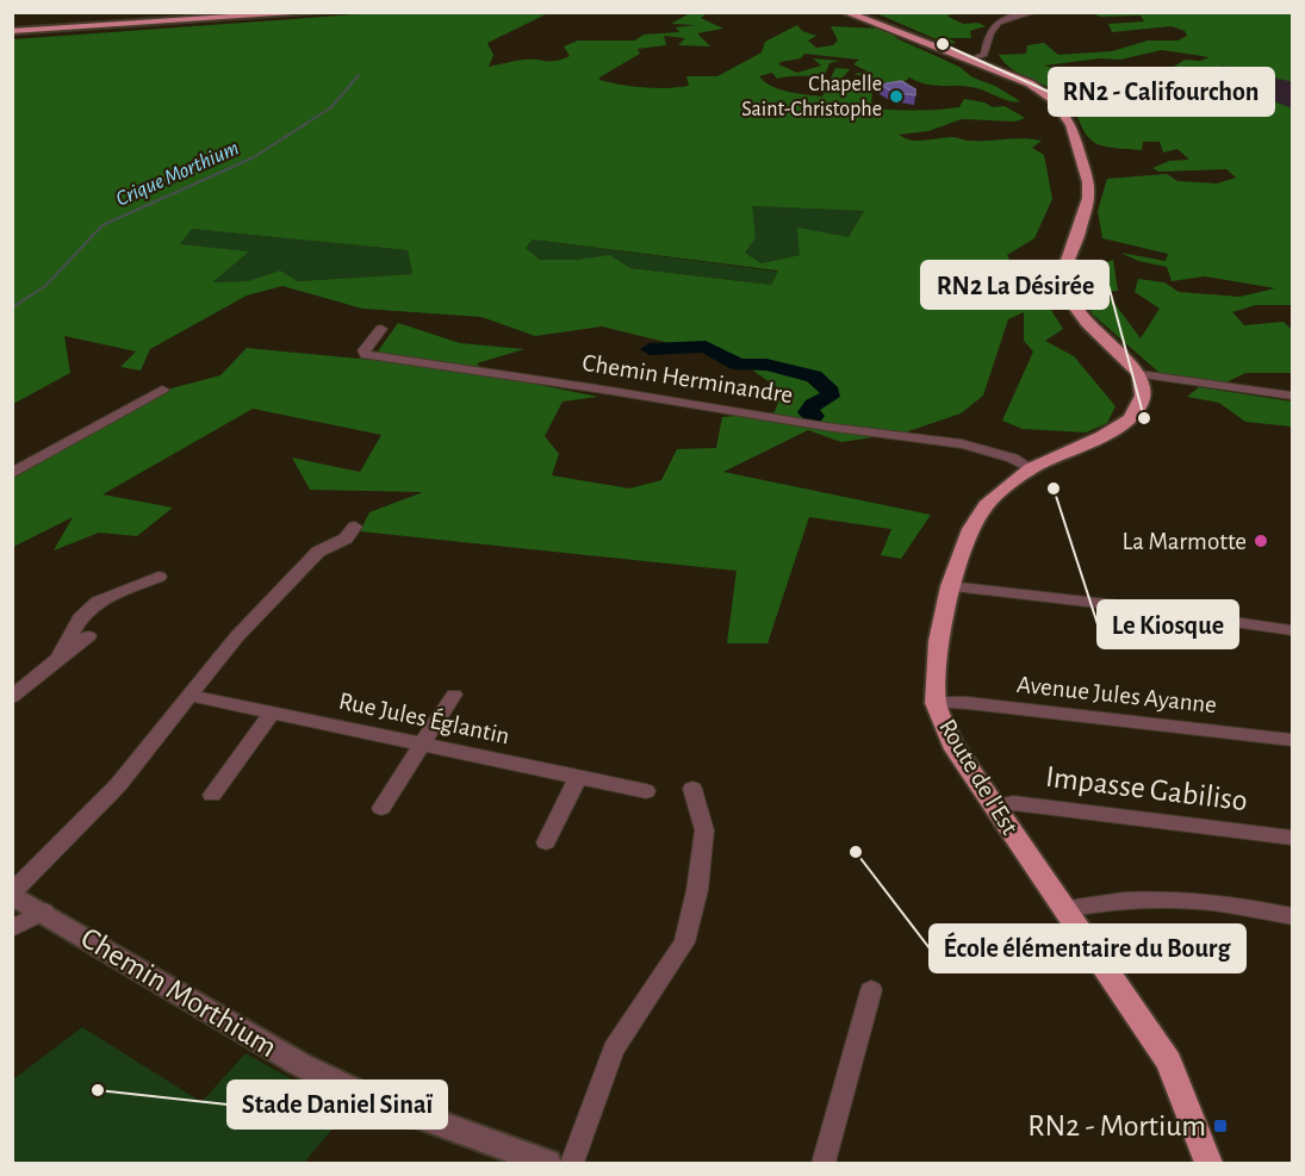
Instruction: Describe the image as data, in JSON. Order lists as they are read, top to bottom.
{
  "streets": {
    "main road": ["Route de l'Est"],
    "street": [
      "Chemin Herminandre",
      "Avenue Jules Ayanne",
      "Rue Jules Églantin",
      "Impasse Gabiliso",
      "Chemin Morthium"
    ]
  },
  "crossings": [
    ["Chemin Herminandre", "Route de l'Est"],
    ["Avenue Jules Ayanne", "Route de l'Est"],
    ["Route de l'Est", "Impasse Gabiliso"]
  ],
  "water": ["Crique Morthium"],
  "places": {
    "other": [
      "RN2 - Califourchon",
      "Chapelle Saint-Christophe",
      "RN2 La Désirée",
      "Le Kiosque",
      "La Marmotte",
      "École élémentaire du Bourg",
      "Stade Daniel Sinaï"
    ],
    "transit": ["RN2 - Mortium"]
  }
}
